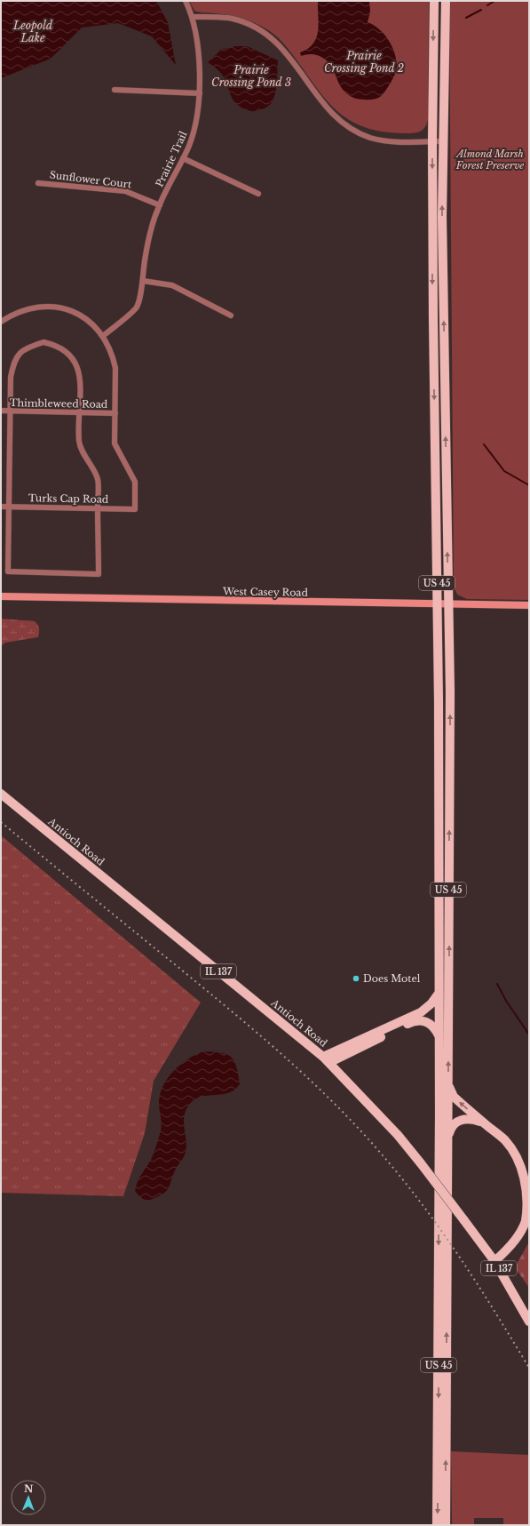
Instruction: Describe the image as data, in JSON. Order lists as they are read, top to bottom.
{
  "streets": {
    "main road": [
      "US 45",
      "West Casey Road",
      "Antioch Road",
      "IL 137"
    ],
    "street": [
      "Prairie Trail",
      "Sunflower Court",
      "Thimbleweed Road",
      "Turks Cap Road"
    ]
  },
  "crossings": [
    ["Prairie Trail", "Sunflower Court"],
    ["Thimbleweed Road", "Turks Cap Road"],
    ["US 45", "West Casey Road"]
  ],
  "water": ["Leopold Lake", "Prairie Crossing Pond 2", "Prairie Crossing Pond 3"],
  "parks": ["Almond Marsh Forest Preserve"],
  "places": ["Does Motel"],
  "north": "top"
}
